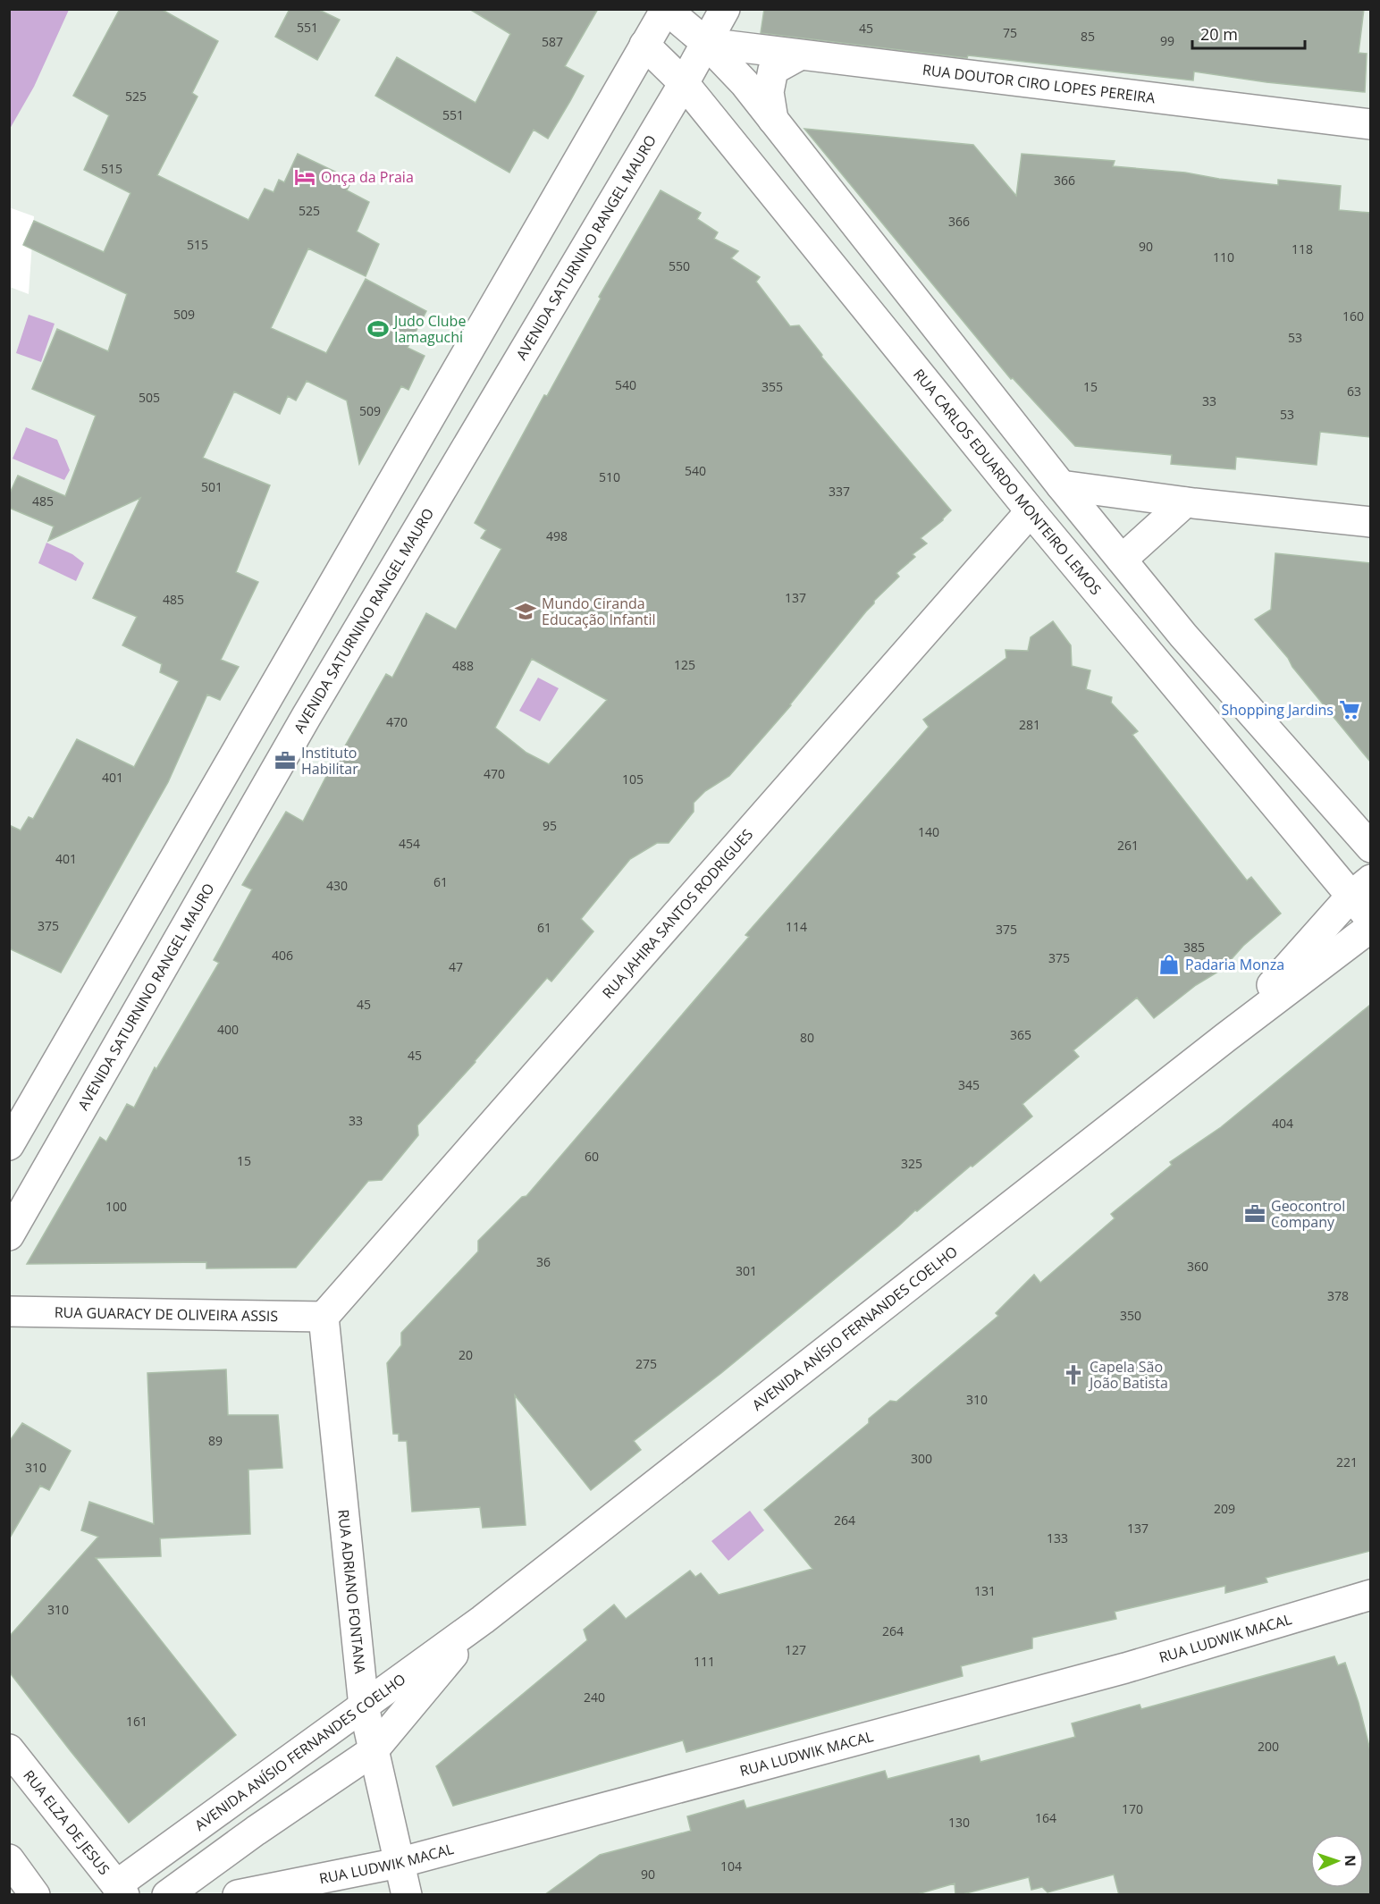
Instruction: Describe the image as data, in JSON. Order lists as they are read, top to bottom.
{
  "streets": {
    "street": [
      "RUA DOUTOR CIRO LOPES PEREIRA",
      "AVENIDA SATURNINO RANGEL MAURO",
      "RUA CARLOS EDUARDO MONTEIRO LEMOS",
      "RUA JAHIRA SANTOS RODRIGUES",
      "RUA GUARACY DE OLIVEIRA ASSIS",
      "AVENIDA ANÍSIO FERNANDES COELHO",
      "RUA ADRIANO FONTANA",
      "RUA LUDWIK MACAL",
      "RUA ELZA DE JESUS"
    ]
  },
  "crossings": [
    ["RUA DOUTOR CIRO LOPES PEREIRA", "AVENIDA SATURNINO RANGEL MAURO"],
    ["AVENIDA SATURNINO RANGEL MAURO", "RUA CARLOS EDUARDO MONTEIRO LEMOS"],
    ["RUA CARLOS EDUARDO MONTEIRO LEMOS", "RUA JAHIRA SANTOS RODRIGUES"],
    ["RUA CARLOS EDUARDO MONTEIRO LEMOS", "AVENIDA ANÍSIO FERNANDES COELHO"],
    ["RUA JAHIRA SANTOS RODRIGUES", "RUA GUARACY DE OLIVEIRA ASSIS"],
    ["RUA JAHIRA SANTOS RODRIGUES", "RUA ADRIANO FONTANA"],
    ["RUA GUARACY DE OLIVEIRA ASSIS", "RUA ADRIANO FONTANA"],
    ["AVENIDA ANÍSIO FERNANDES COELHO", "RUA ADRIANO FONTANA"],
    ["AVENIDA ANÍSIO FERNANDES COELHO", "RUA ELZA DE JESUS"],
    ["RUA ADRIANO FONTANA", "RUA LUDWIK MACAL"]
  ],
  "places": {
    "hotel": ["Onça da Praia"],
    "sports": ["Judo Clube Iamaguchi"],
    "school or university": ["Mundo Ciranda Educação Infantil"],
    "supermarket": ["Shopping Jardins"],
    "office": ["Instituto Habilitar", "Geocontrol Company"],
    "shop": ["Padaria Monza"],
    "church": ["Capela São João Batista"]
  },
  "house_numbers": [
    "551",
    "45",
    "75",
    "85",
    "99",
    "587",
    "525",
    "551",
    "515",
    "366",
    "525",
    "366",
    "515",
    "90",
    "118",
    "110",
    "550",
    "509",
    "160",
    "53",
    "540",
    "355",
    "15",
    "63",
    "505",
    "33",
    "509",
    "53",
    "540",
    "510",
    "501",
    "337",
    "485",
    "498",
    "137",
    "485",
    "125",
    "488",
    "470",
    "281",
    "470",
    "401",
    "105",
    "95",
    "140",
    "454",
    "261",
    "401",
    "61",
    "430",
    "375",
    "114",
    "61",
    "375",
    "385",
    "406",
    "375",
    "47",
    "45",
    "400",
    "365",
    "80",
    "45",
    "345",
    "33",
    "404",
    "60",
    "15",
    "325",
    "100",
    "36",
    "360",
    "301",
    "378",
    "350",
    "20",
    "275",
    "310",
    "89",
    "300",
    "221",
    "310",
    "209",
    "264",
    "137",
    "133",
    "131",
    "310",
    "264",
    "127",
    "111",
    "240",
    "161",
    "200",
    "170",
    "164",
    "130",
    "104",
    "90"
  ],
  "scale_bar": "20 m",
  "north": "right"
}
